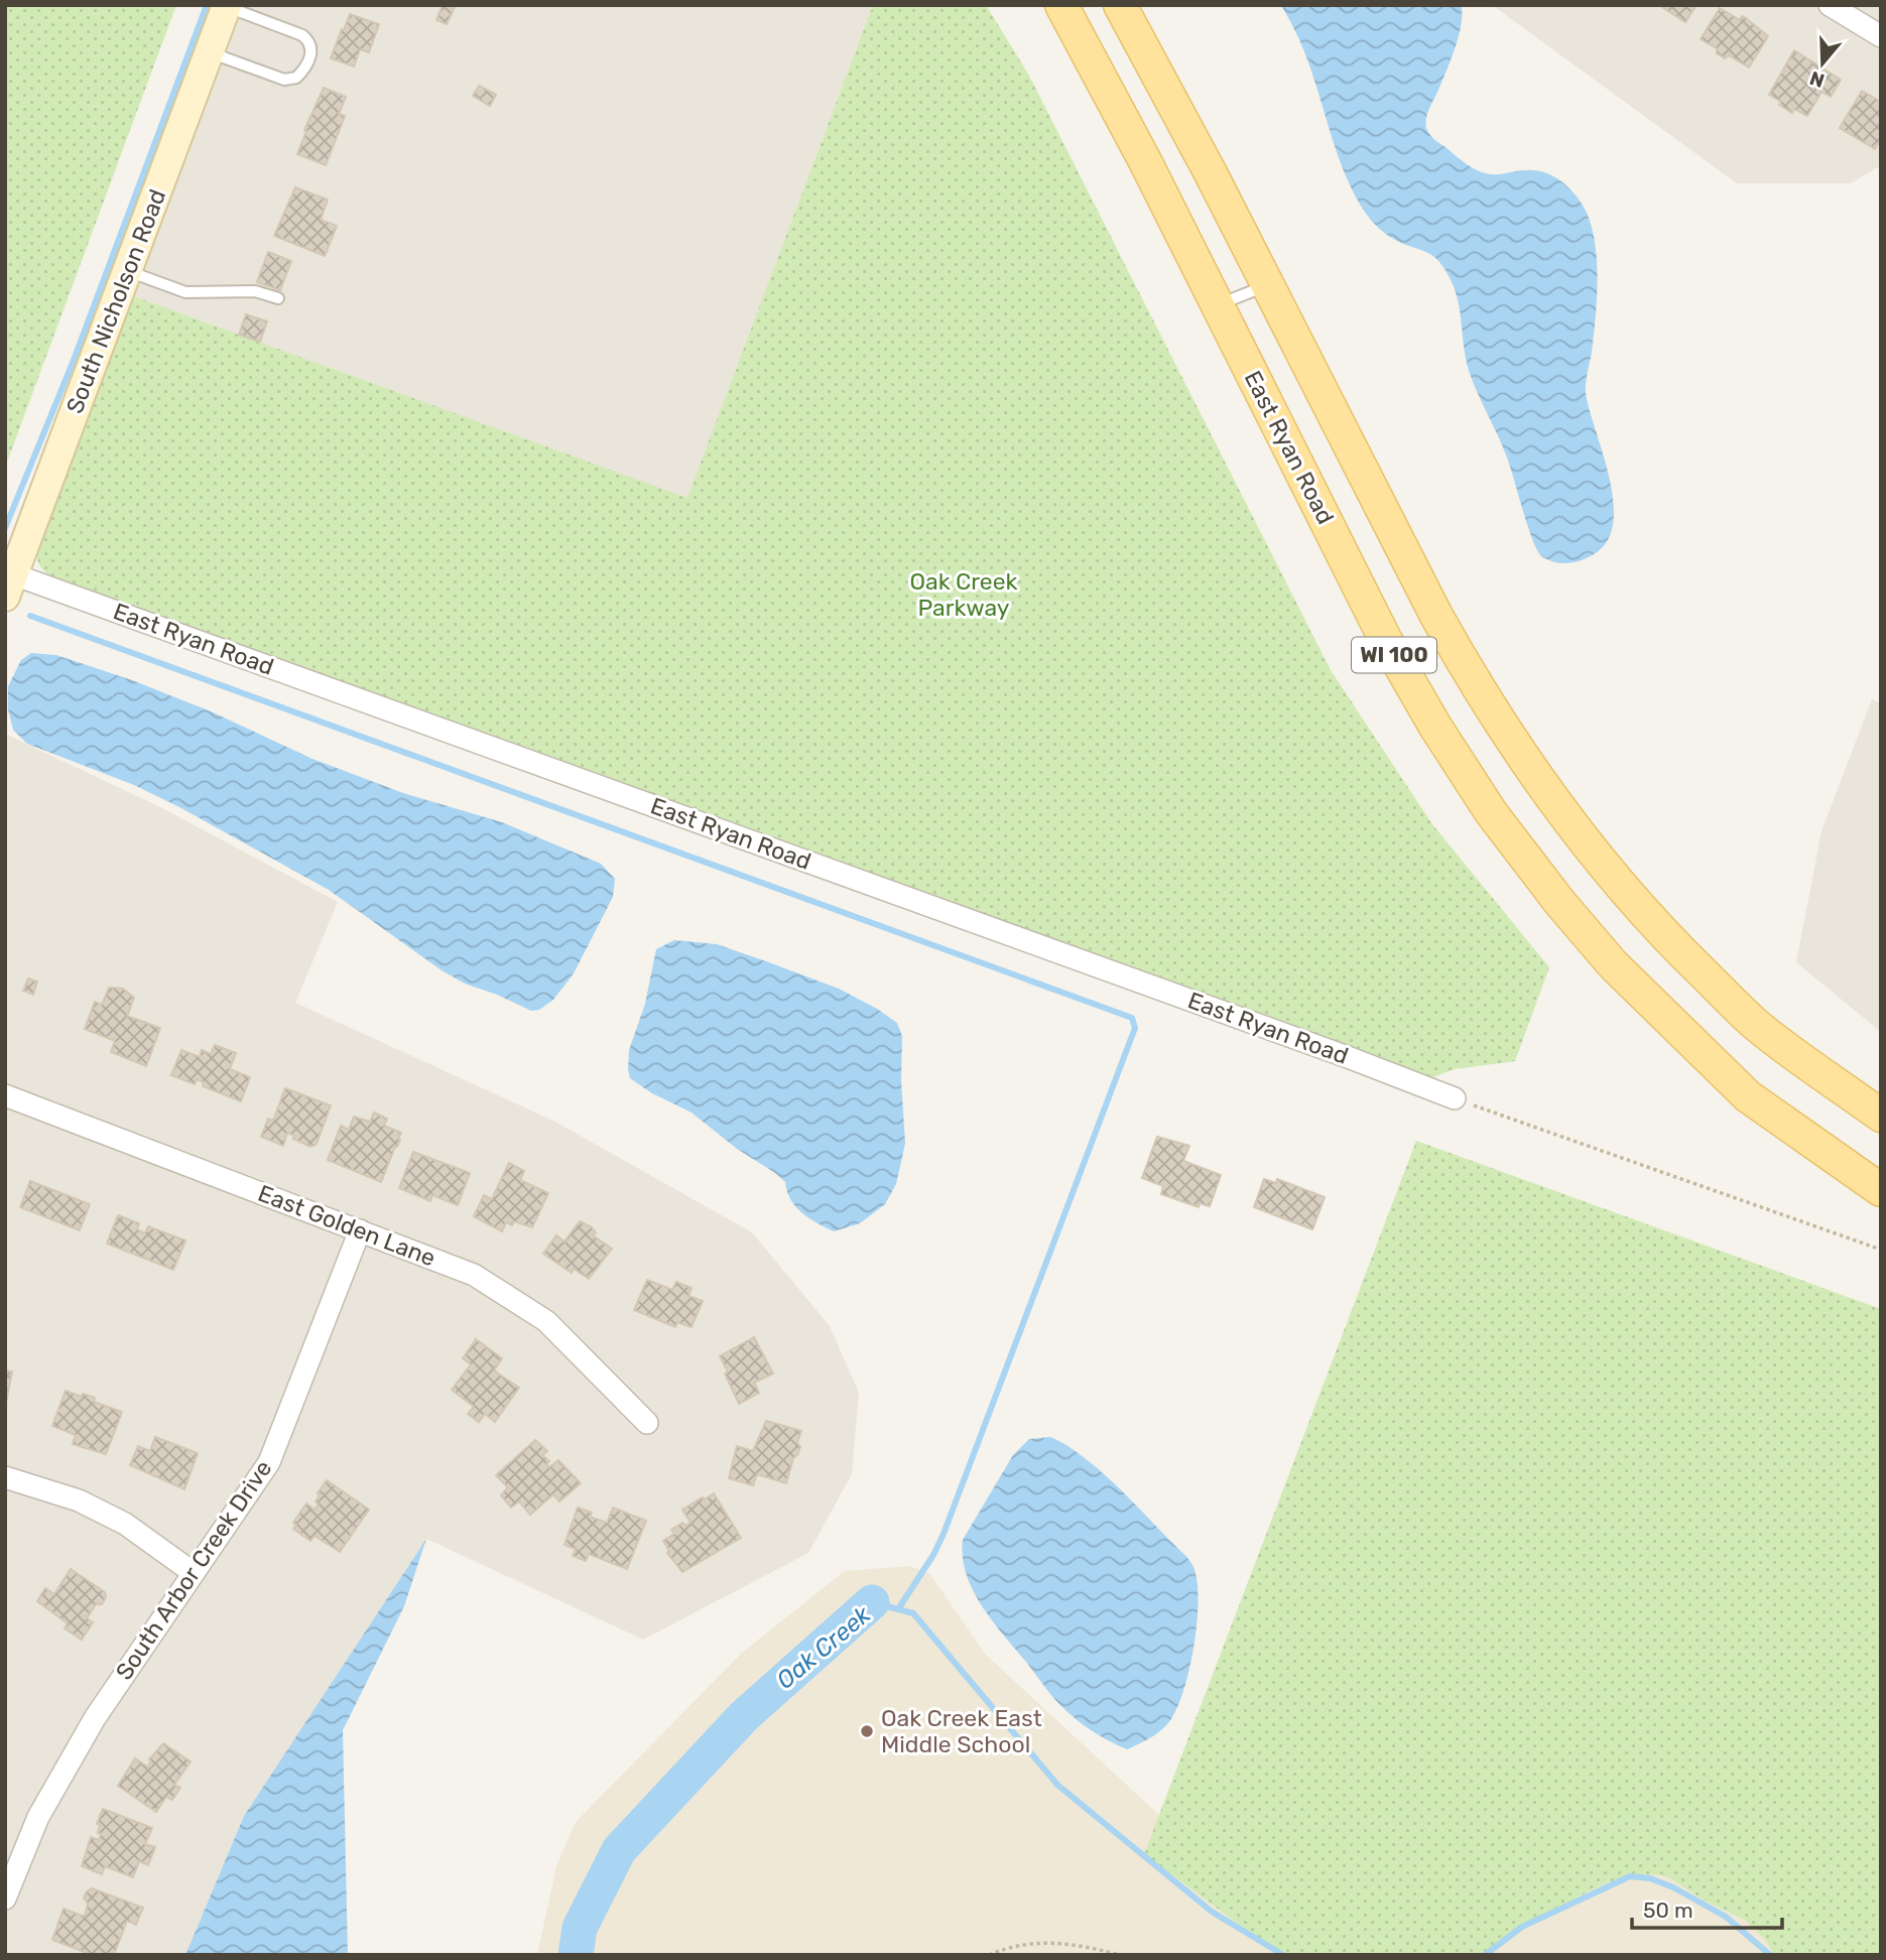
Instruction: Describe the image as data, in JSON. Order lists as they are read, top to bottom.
{
  "streets": {
    "main road": ["East Ryan Road", "WI 100"],
    "street": ["South Nicholson Road", "East Golden Lane", "South Arbor Creek Drive"]
  },
  "crossings": [
    ["South Nicholson Road", "East Ryan Road"],
    ["East Golden Lane", "South Arbor Creek Drive"]
  ],
  "water": ["Oak Creek"],
  "parks": ["Oak Creek Parkway"],
  "places": ["Oak Creek East Middle School"],
  "scale_bar": "50 m",
  "north": "bottom"
}
